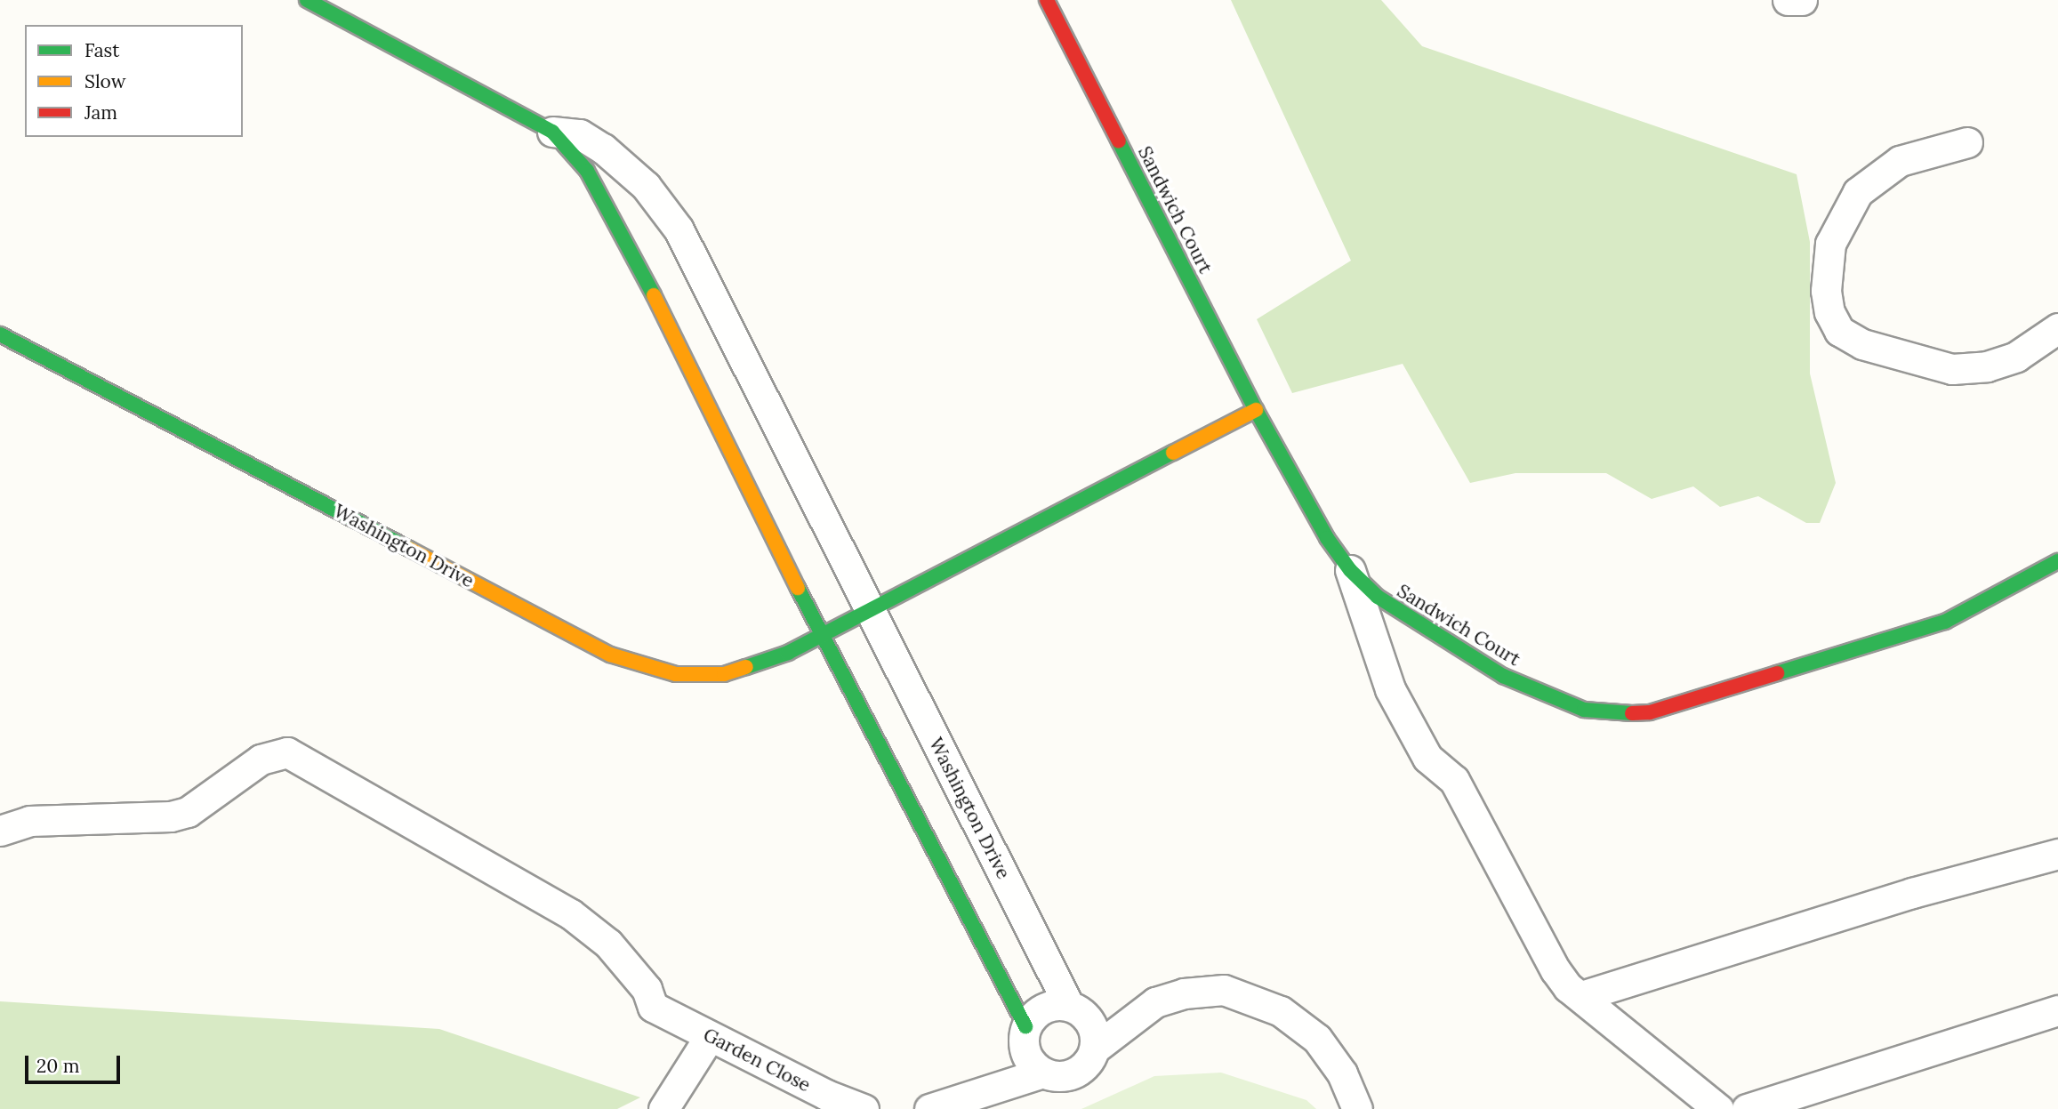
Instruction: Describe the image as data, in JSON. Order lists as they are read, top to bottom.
{
  "streets": {
    "street": ["Sandwich Court", "Washington Drive", "Garden Close"]
  },
  "crossings": [
    ["Sandwich Court", "Washington Drive"]
  ],
  "legend": ["Fast", "Slow", "Jam"],
  "scale_bar": "20 m"
}
